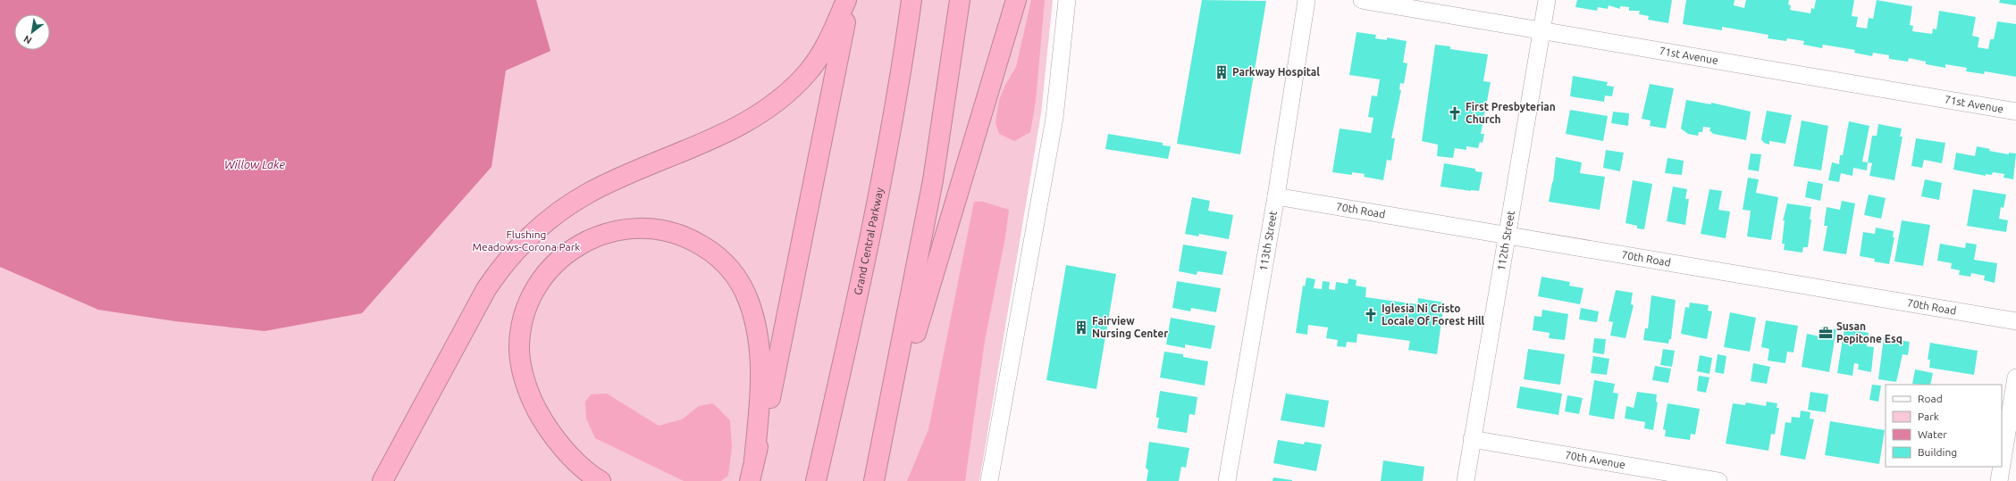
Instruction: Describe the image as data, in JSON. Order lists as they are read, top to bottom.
{
  "streets": {
    "highway": ["Grand Central Parkway"],
    "street": [
      "71st Avenue",
      "70th Road",
      "112th Street",
      "113th Street",
      "70th Avenue"
    ]
  },
  "crossings": [
    ["71st Avenue", "112th Street"],
    ["70th Road", "112th Street"],
    ["70th Road", "113th Street"],
    ["112th Street", "70th Avenue"]
  ],
  "water": ["Willow Lake"],
  "parks": ["Flushing Meadows-Corona Park"],
  "places": {
    "building": ["Parkway Hospital", "Fairview Nursing Center"],
    "church": ["First Presbyterian Church", "Iglesia Ni Cristo Locale Of Forest Hill"],
    "office": ["Susan Pepitone Esq"]
  },
  "legend": [
    "Road",
    "Park",
    "Water",
    "Building"
  ],
  "north": "bottom left"
}
